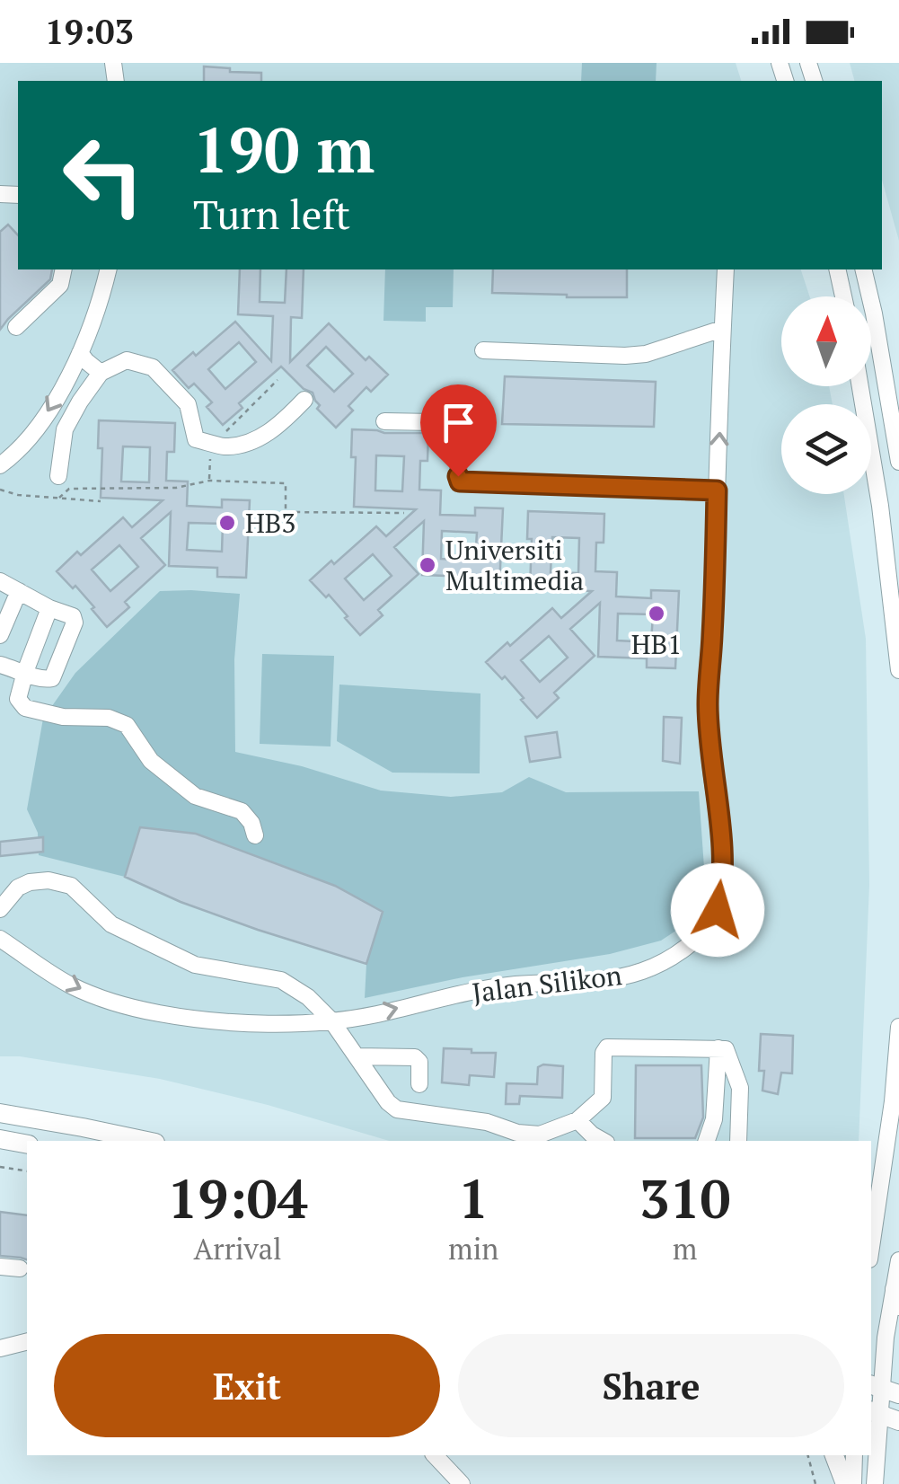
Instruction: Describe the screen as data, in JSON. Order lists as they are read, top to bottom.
{
  "streets": {
    "street": ["Jalan Silikon"]
  },
  "places": ["HB3", "Universiti Multimedia", "HB1"],
  "north": "top",
  "page": {
    "status": "19:03",
    "turn": ["190 m", "Turn left"],
    "eta": [
      "19:04",
      "Arrival",
      "1",
      "min",
      "310",
      "m"
    ],
    "buttons": ["Exit", "Share"]
  }
}
